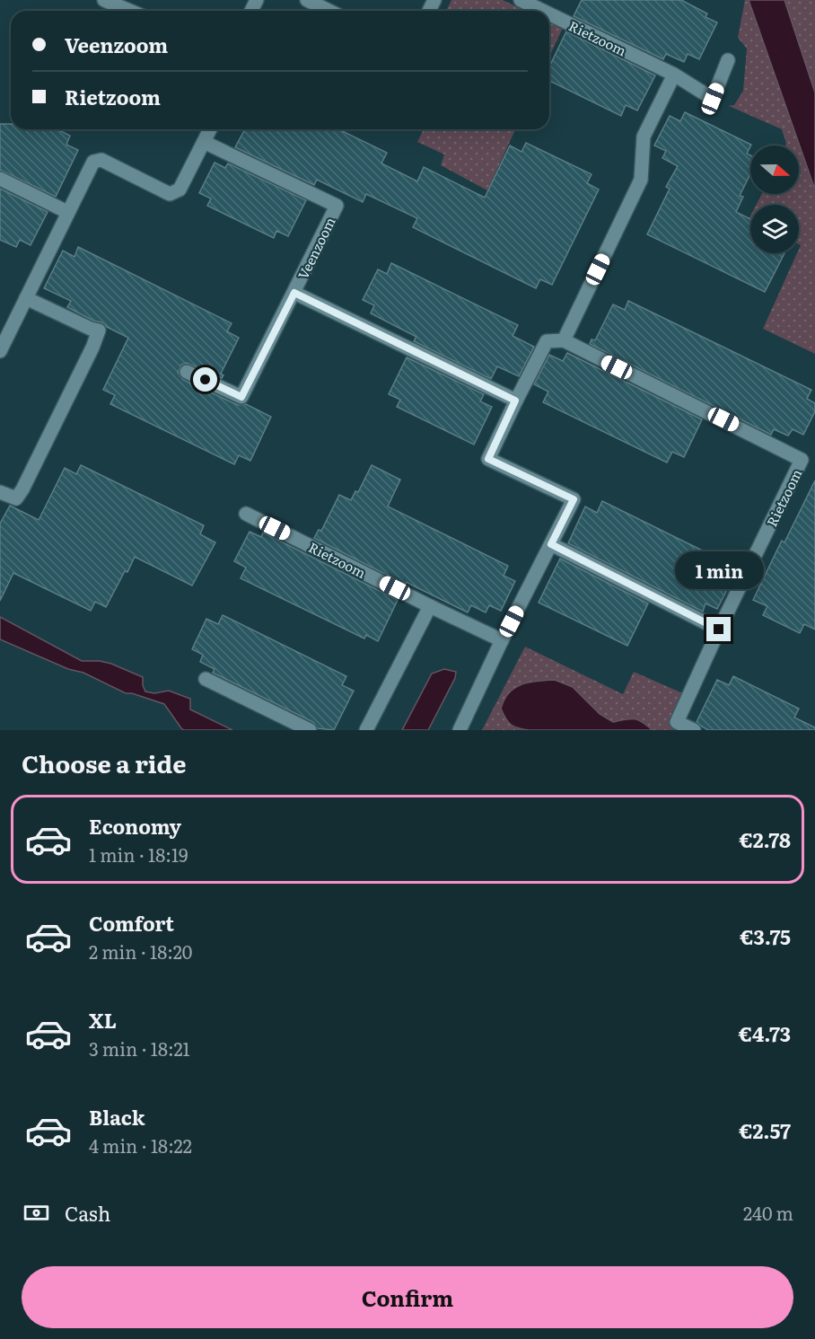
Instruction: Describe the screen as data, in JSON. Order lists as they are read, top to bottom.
{
  "streets": {
    "street": ["Rietzoom", "Veenzoom"]
  },
  "north": "right",
  "page": {
    "banner": ["Veenzoom", "Rietzoom"],
    "bubble": "1 min",
    "heading": "Choose a ride",
    "list": [
      {
        "name": "Economy",
        "note": "1 min · 18:19",
        "value": "€2.78"
      },
      {
        "name": "Comfort",
        "note": "2 min · 18:20",
        "value": "€3.75"
      },
      {
        "name": "XL",
        "note": "3 min · 18:21",
        "value": "€4.73"
      },
      {
        "name": "Black",
        "note": "4 min · 18:22",
        "value": "€2.57"
      }
    ],
    "pay": ["Cash", "240 m"],
    "buttons": "Confirm"
  }
}
